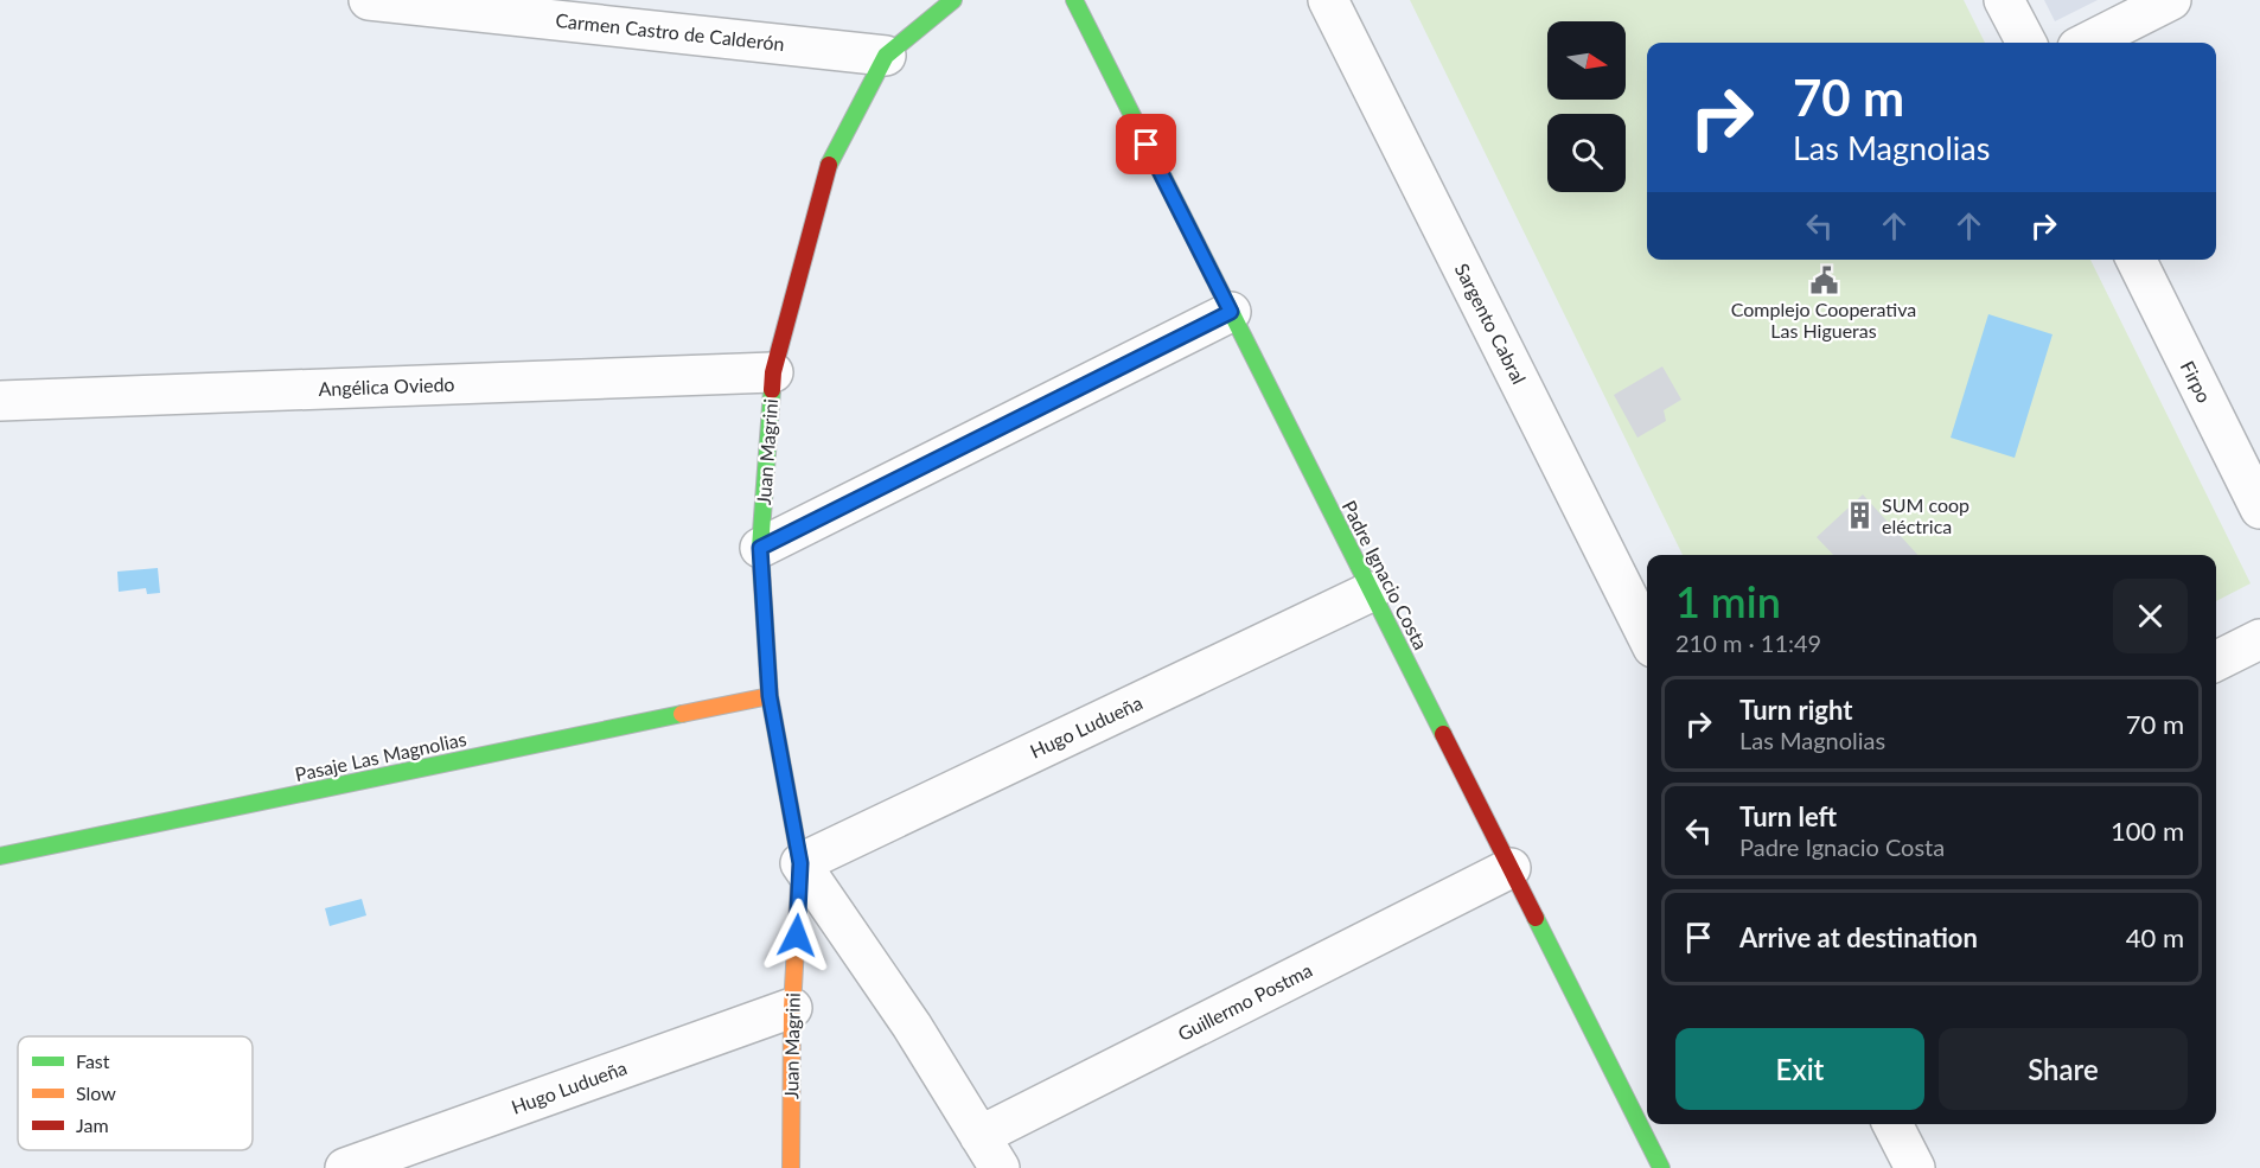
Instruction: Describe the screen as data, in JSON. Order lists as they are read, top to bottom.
{
  "streets": {
    "street": [
      "Carmen Castro de Calderón",
      "Sargento Cabral",
      "Firpo",
      "Angélica Oviedo",
      "Juan Magrini",
      "Padre Ignacio Costa",
      "Hugo Ludueña",
      "Pasaje Las Magnolias",
      "Guillermo Postma"
    ]
  },
  "crossings": [
    ["Carmen Castro de Calderón", "Juan Magrini"],
    ["Angélica Oviedo", "Juan Magrini"],
    ["Juan Magrini", "Hugo Ludueña"],
    ["Juan Magrini", "Pasaje Las Magnolias"],
    ["Padre Ignacio Costa", "Hugo Ludueña"],
    ["Padre Ignacio Costa", "Guillermo Postma"]
  ],
  "places": {
    "public building": ["Complejo Cooperativa Las Higueras"],
    "building": ["SUM coop eléctrica"]
  },
  "legend": ["Fast", "Slow", "Jam"],
  "north": "right",
  "page": {
    "turn": ["70 m", "Las Magnolias"],
    "heading": ["1 min", "210 m · 11:49"],
    "list": [
      {
        "name": "Turn right",
        "note": "Las Magnolias",
        "value": "70 m"
      },
      {
        "name": "Turn left",
        "note": "Padre Ignacio Costa",
        "value": "100 m"
      },
      {
        "name": "Arrive at destination",
        "value": "40 m"
      }
    ],
    "buttons": ["Exit", "Share"]
  }
}
